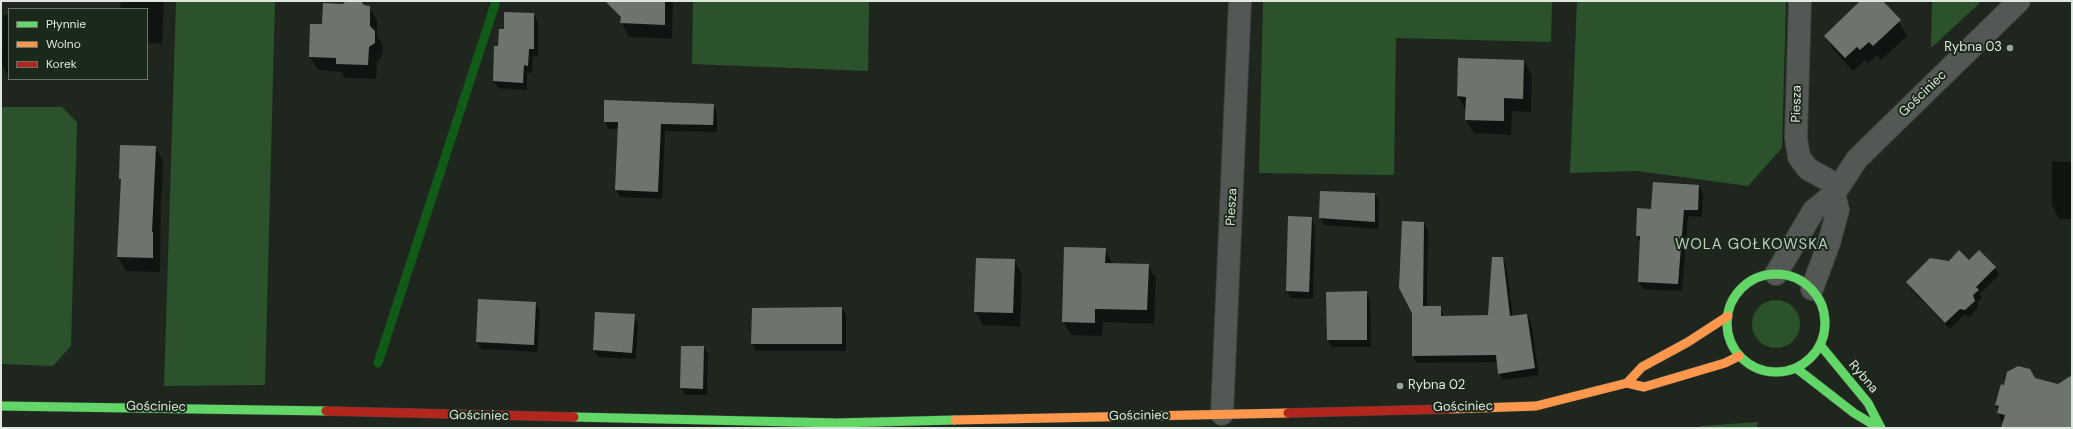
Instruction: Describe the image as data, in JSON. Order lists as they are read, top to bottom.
{
  "streets": {
    "street": ["Gościniec", "Piesza", "Rybna"]
  },
  "crossings": [
    ["Gościniec", "Piesza"],
    ["Gościniec", "Rybna"]
  ],
  "districts": ["WOLA GOŁKOWSKA"],
  "places": ["Rybna 03", "Rybna 02"],
  "legend": ["Płynnie", "Wolno", "Korek"]
}
